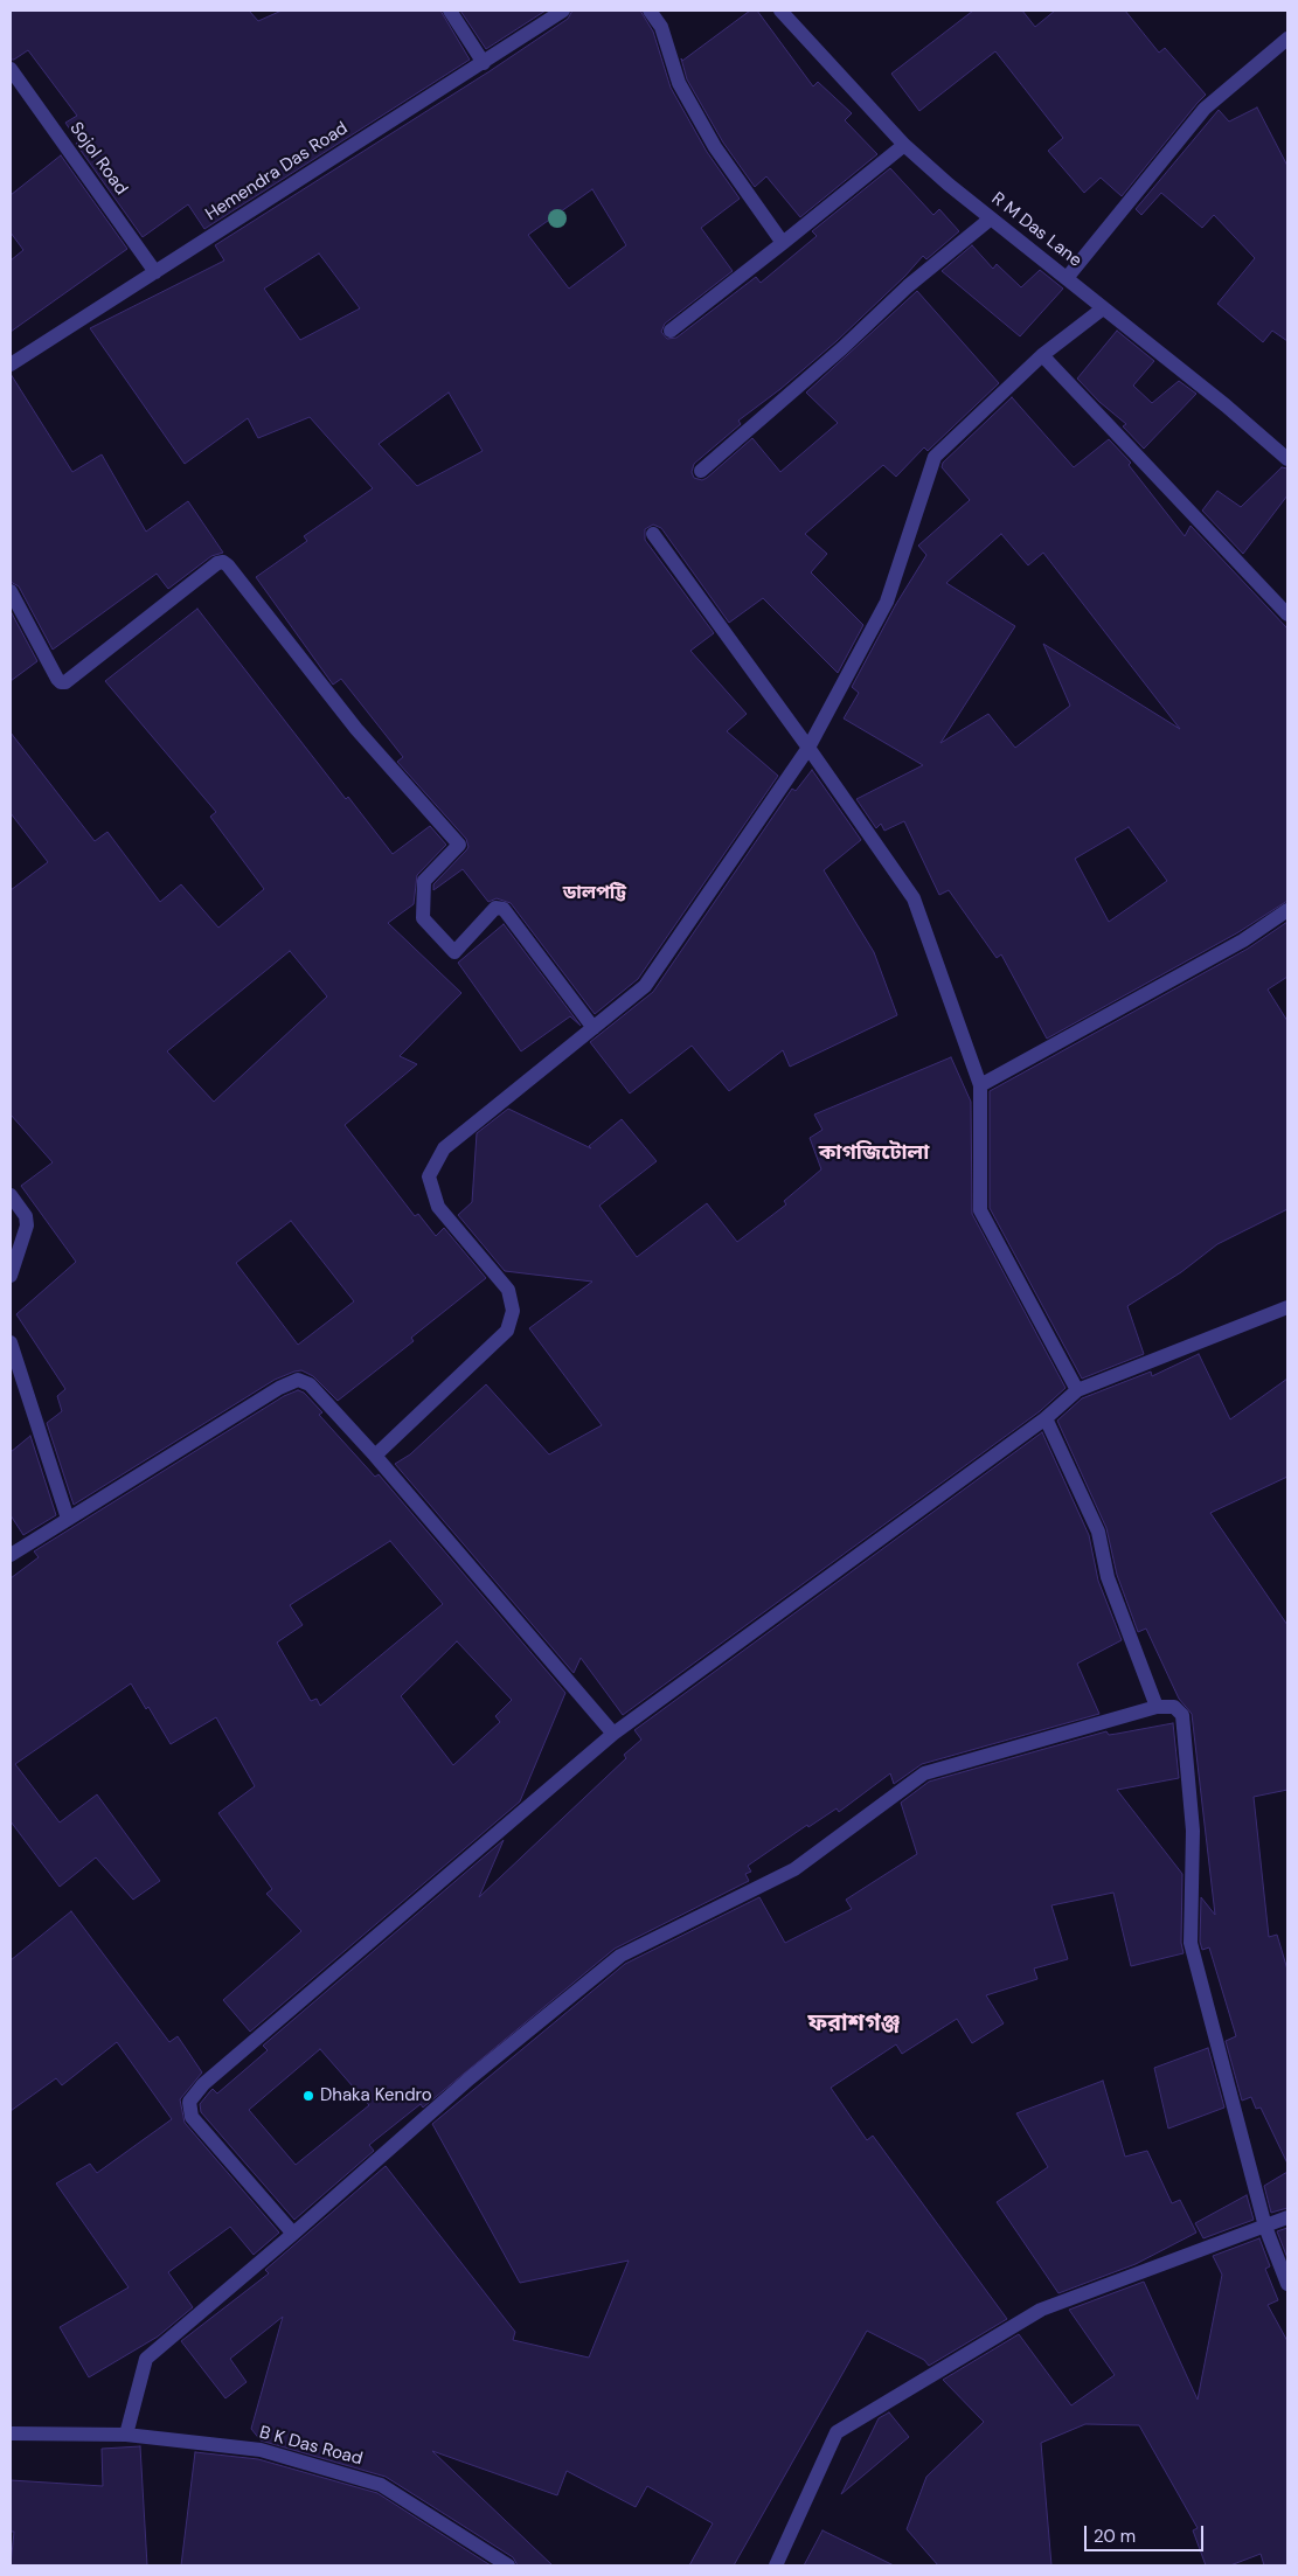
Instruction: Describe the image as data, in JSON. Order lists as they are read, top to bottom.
{
  "streets": {
    "street": [
      "Sojol Road",
      "Hemendra Das Road",
      "R M Das Lane",
      "B K Das Road"
    ]
  },
  "crossings": [
    ["Sojol Road", "Hemendra Das Road"]
  ],
  "districts": ["ডালপট্টি", "কাগজিটোলা", "ফরাশগঞ্জ"],
  "places": ["Dhaka Kendro"],
  "scale_bar": "20 m"
}
